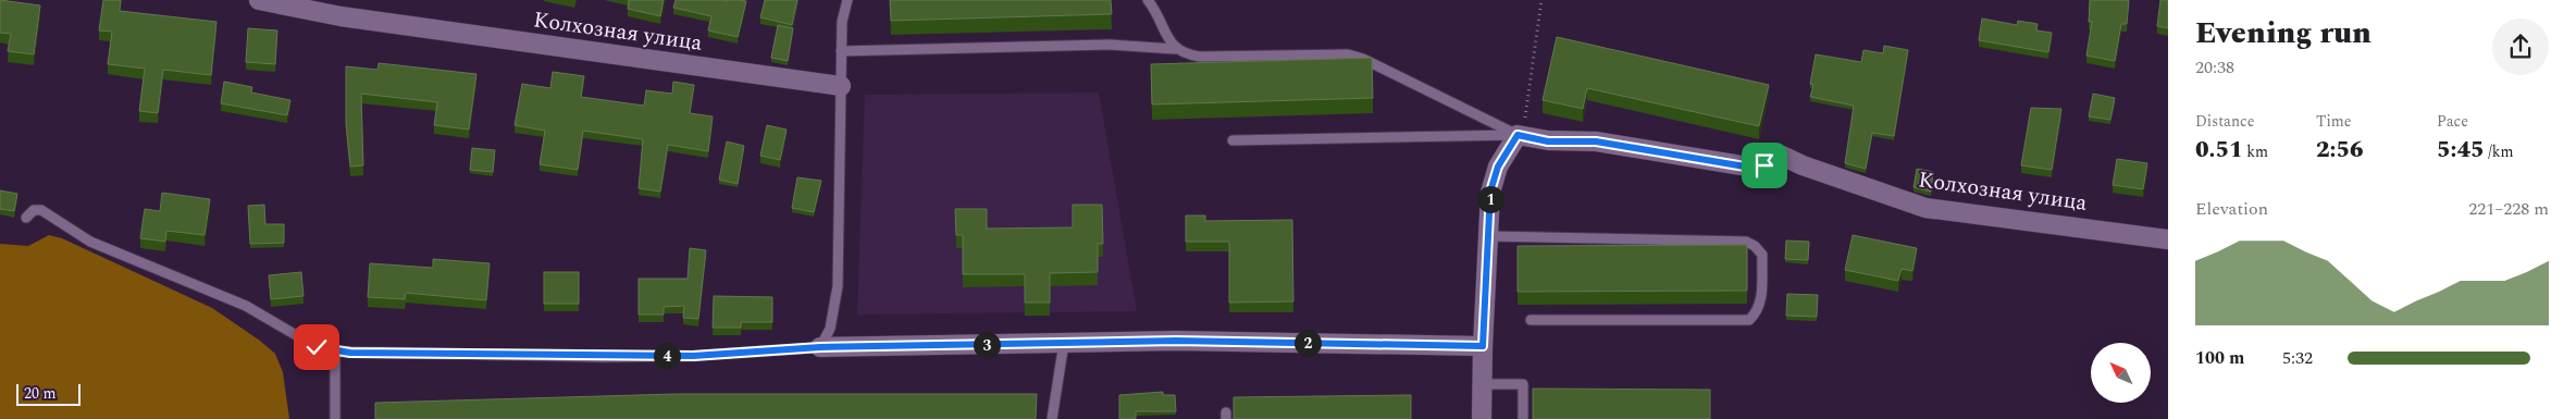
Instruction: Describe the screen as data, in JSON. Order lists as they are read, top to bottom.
{
  "streets": {
    "street": ["Колхозная улица"]
  },
  "scale_bar": "20 m",
  "north": "top left",
  "page": {
    "heading": ["Evening run", "20:38"],
    "stats": [
      ["Distance", "0.51 km"],
      ["Time", "2:56"],
      ["Pace", "5:45 /km"]
    ],
    "chart": ["Elevation", "221–228 m"],
    "pins": [
      "1",
      "2",
      "3",
      "4"
    ],
    "list": [
      {
        "name": "100 m",
        "note": "5:32"
      }
    ],
    "scale": "20 m"
  }
}
